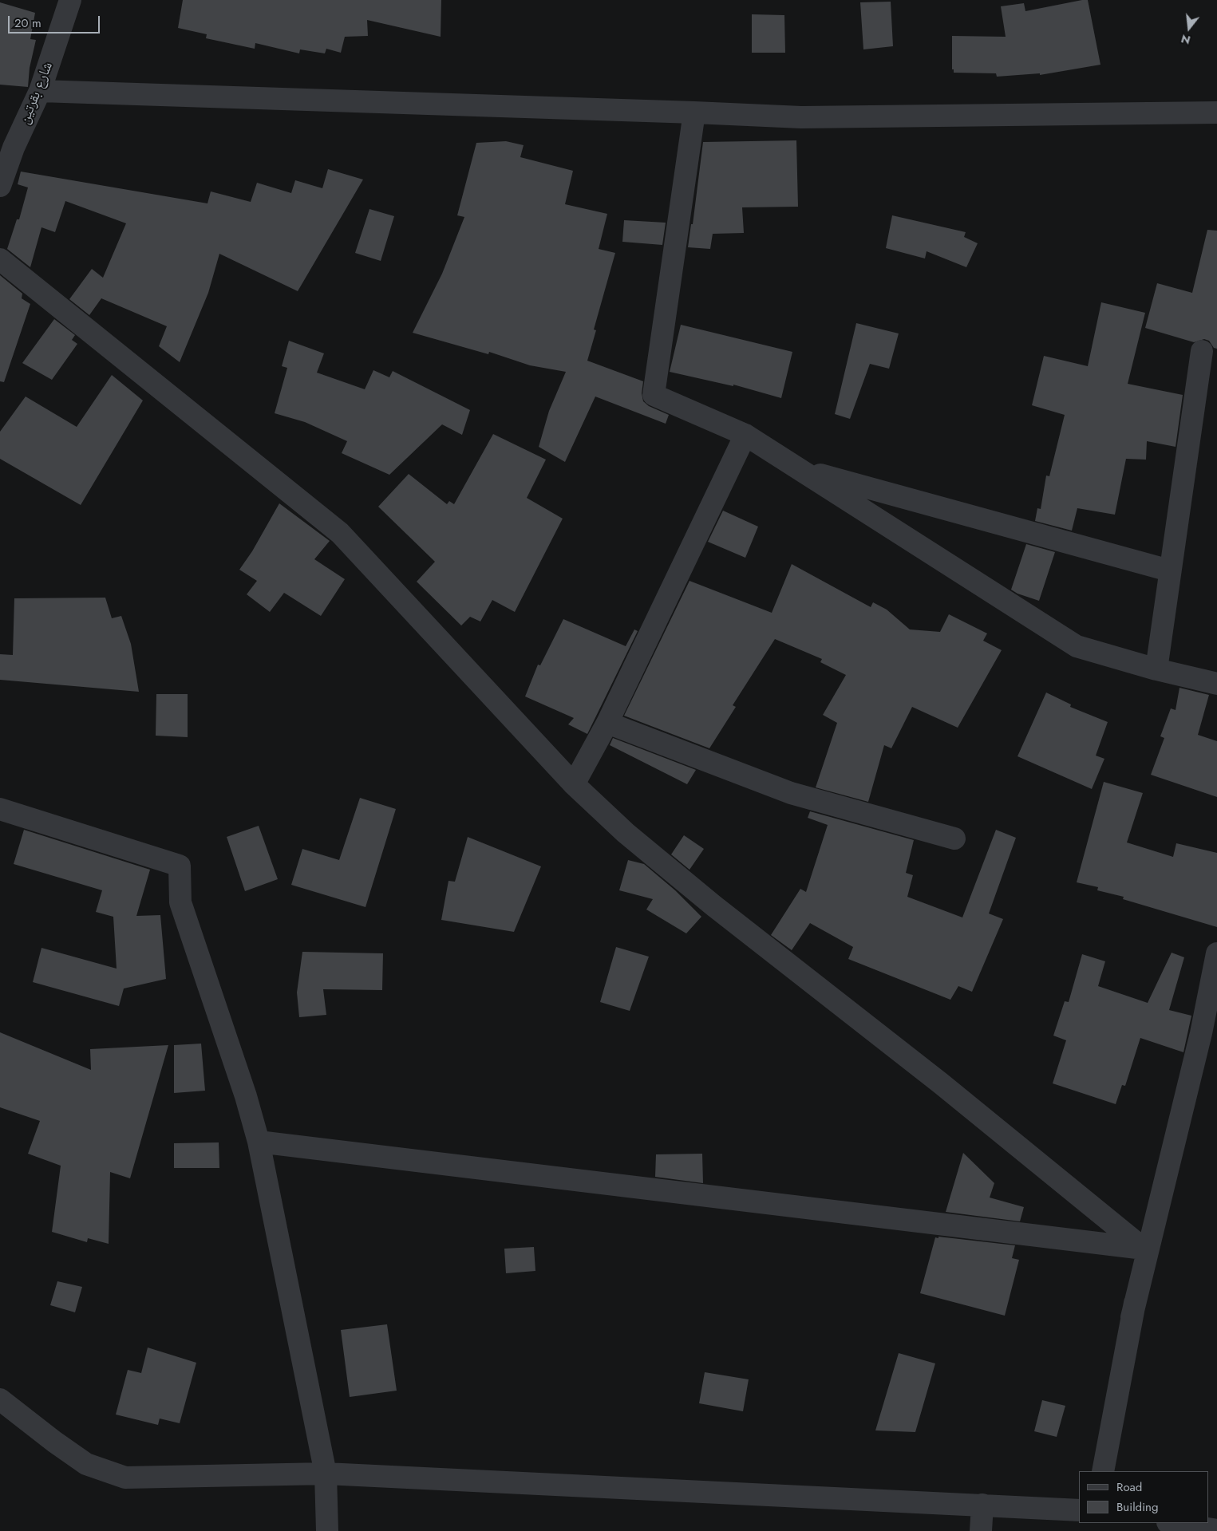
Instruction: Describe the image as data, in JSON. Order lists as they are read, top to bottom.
{
  "streets": {
    "street": ["شارع بقرتين"]
  },
  "legend": ["Road", "Building"],
  "scale_bar": "20 m",
  "north": "bottom"
}
